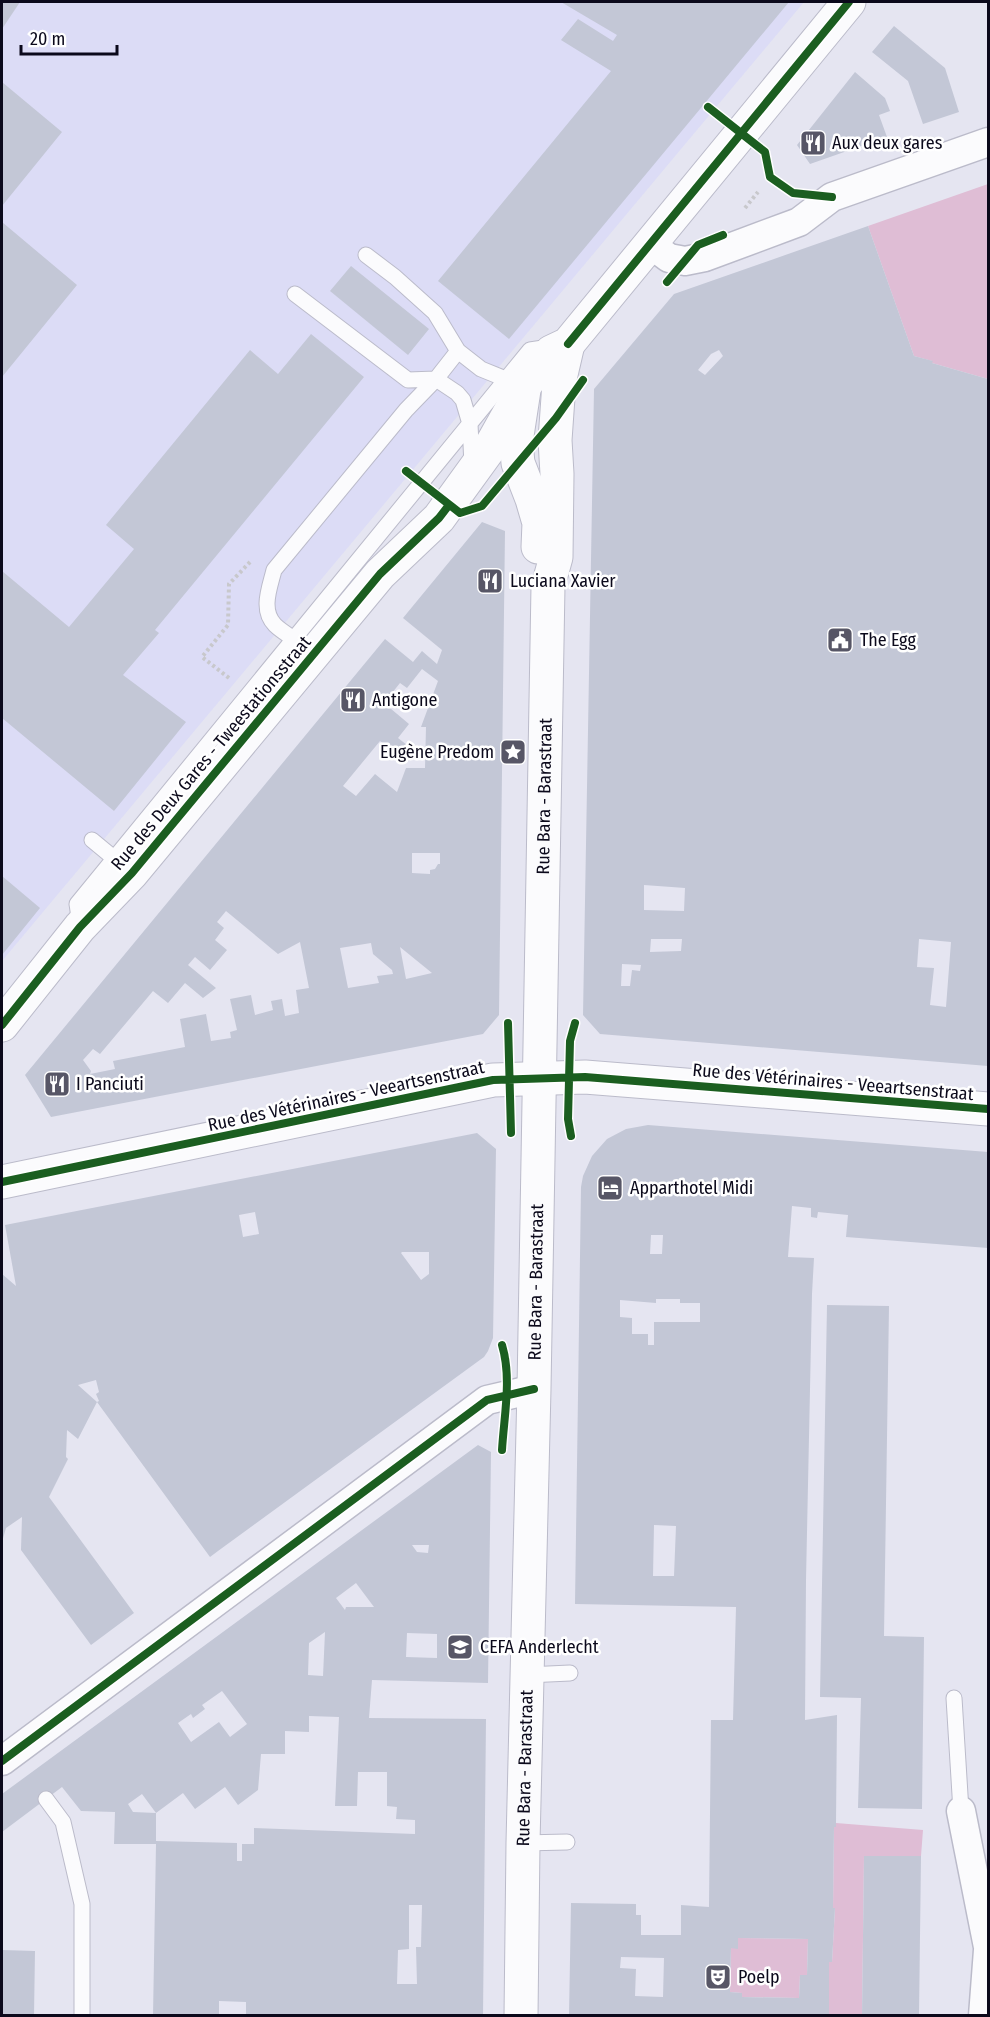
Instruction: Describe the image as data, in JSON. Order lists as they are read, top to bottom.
{
  "streets": {
    "main road": ["Rue des Deux Gares - Tweestationsstraat", "Rue Bara - Barastraat", "Rue des Vétérinaires - Veeartsenstraat"]
  },
  "crossings": [
    ["Rue des Deux Gares - Tweestationsstraat", "Rue Bara - Barastraat"],
    ["Rue Bara - Barastraat", "Rue des Vétérinaires - Veeartsenstraat"]
  ],
  "places": {
    "restaurant": [
      "Aux deux gares",
      "Luciana Xavier",
      "Antigone",
      "I Panciuti"
    ],
    "public building": ["The Egg"],
    "place": ["Eugène Predom"],
    "hotel": ["Apparthotel Midi"],
    "school or university": ["CEFA Anderlecht"],
    "theatre": ["Poelp"]
  },
  "scale_bar": "20 m"
}
